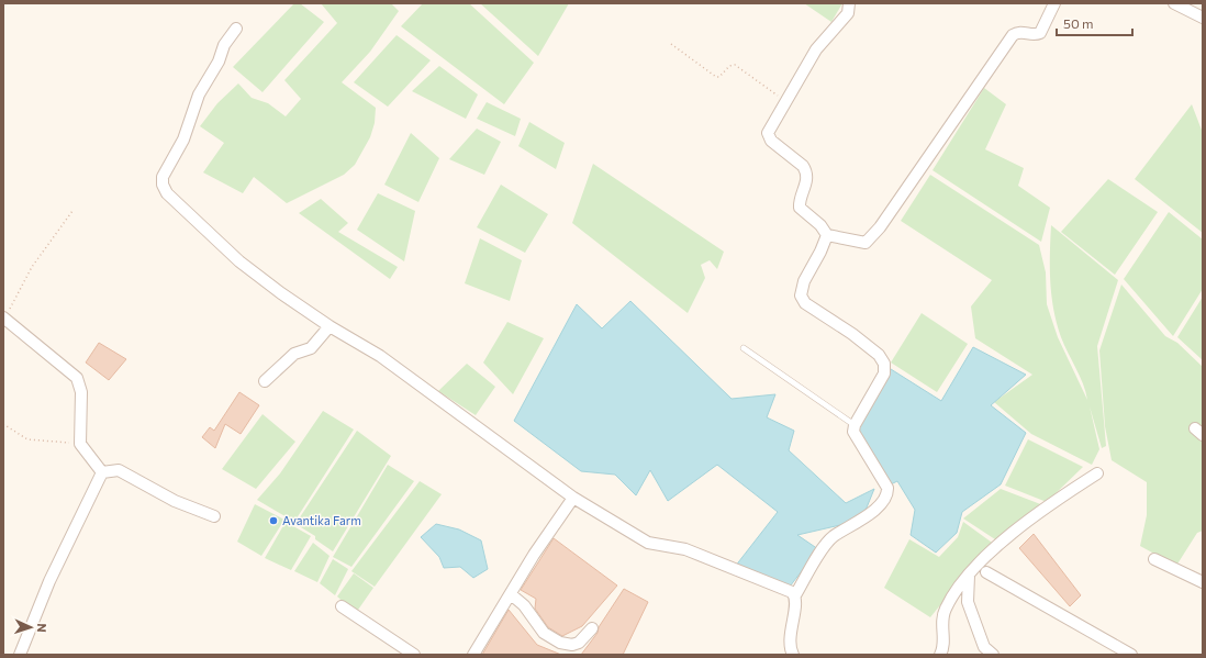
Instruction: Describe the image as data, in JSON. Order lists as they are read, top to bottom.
{
  "places": ["Avantika Farm"],
  "scale_bar": "50 m",
  "north": "right"
}
